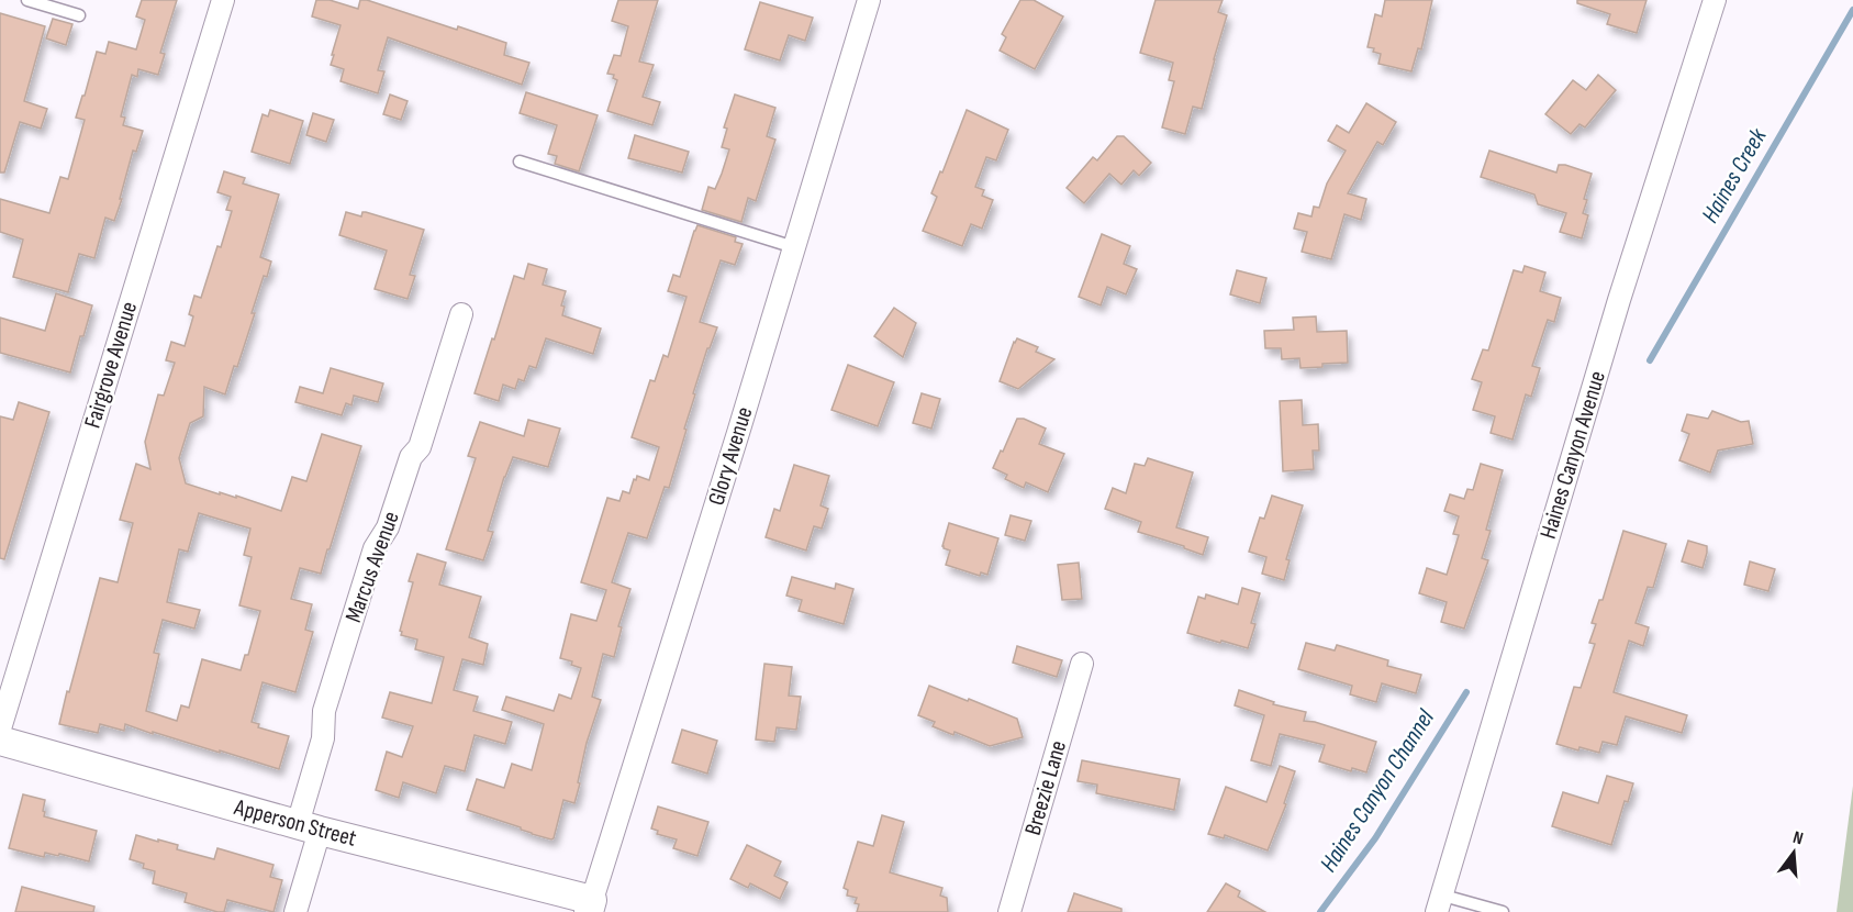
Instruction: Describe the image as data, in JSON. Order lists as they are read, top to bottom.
{
  "streets": {
    "street": [
      "Fairgrove Avenue",
      "Haines Canyon Avenue",
      "Glory Avenue",
      "Marcus Avenue",
      "Breezie Lane",
      "Apperson Street"
    ]
  },
  "crossings": [
    ["Glory Avenue", "Apperson Street"],
    ["Marcus Avenue", "Apperson Street"]
  ],
  "water": ["Haines Creek", "Haines Canyon Channel"],
  "north": "top"
}
